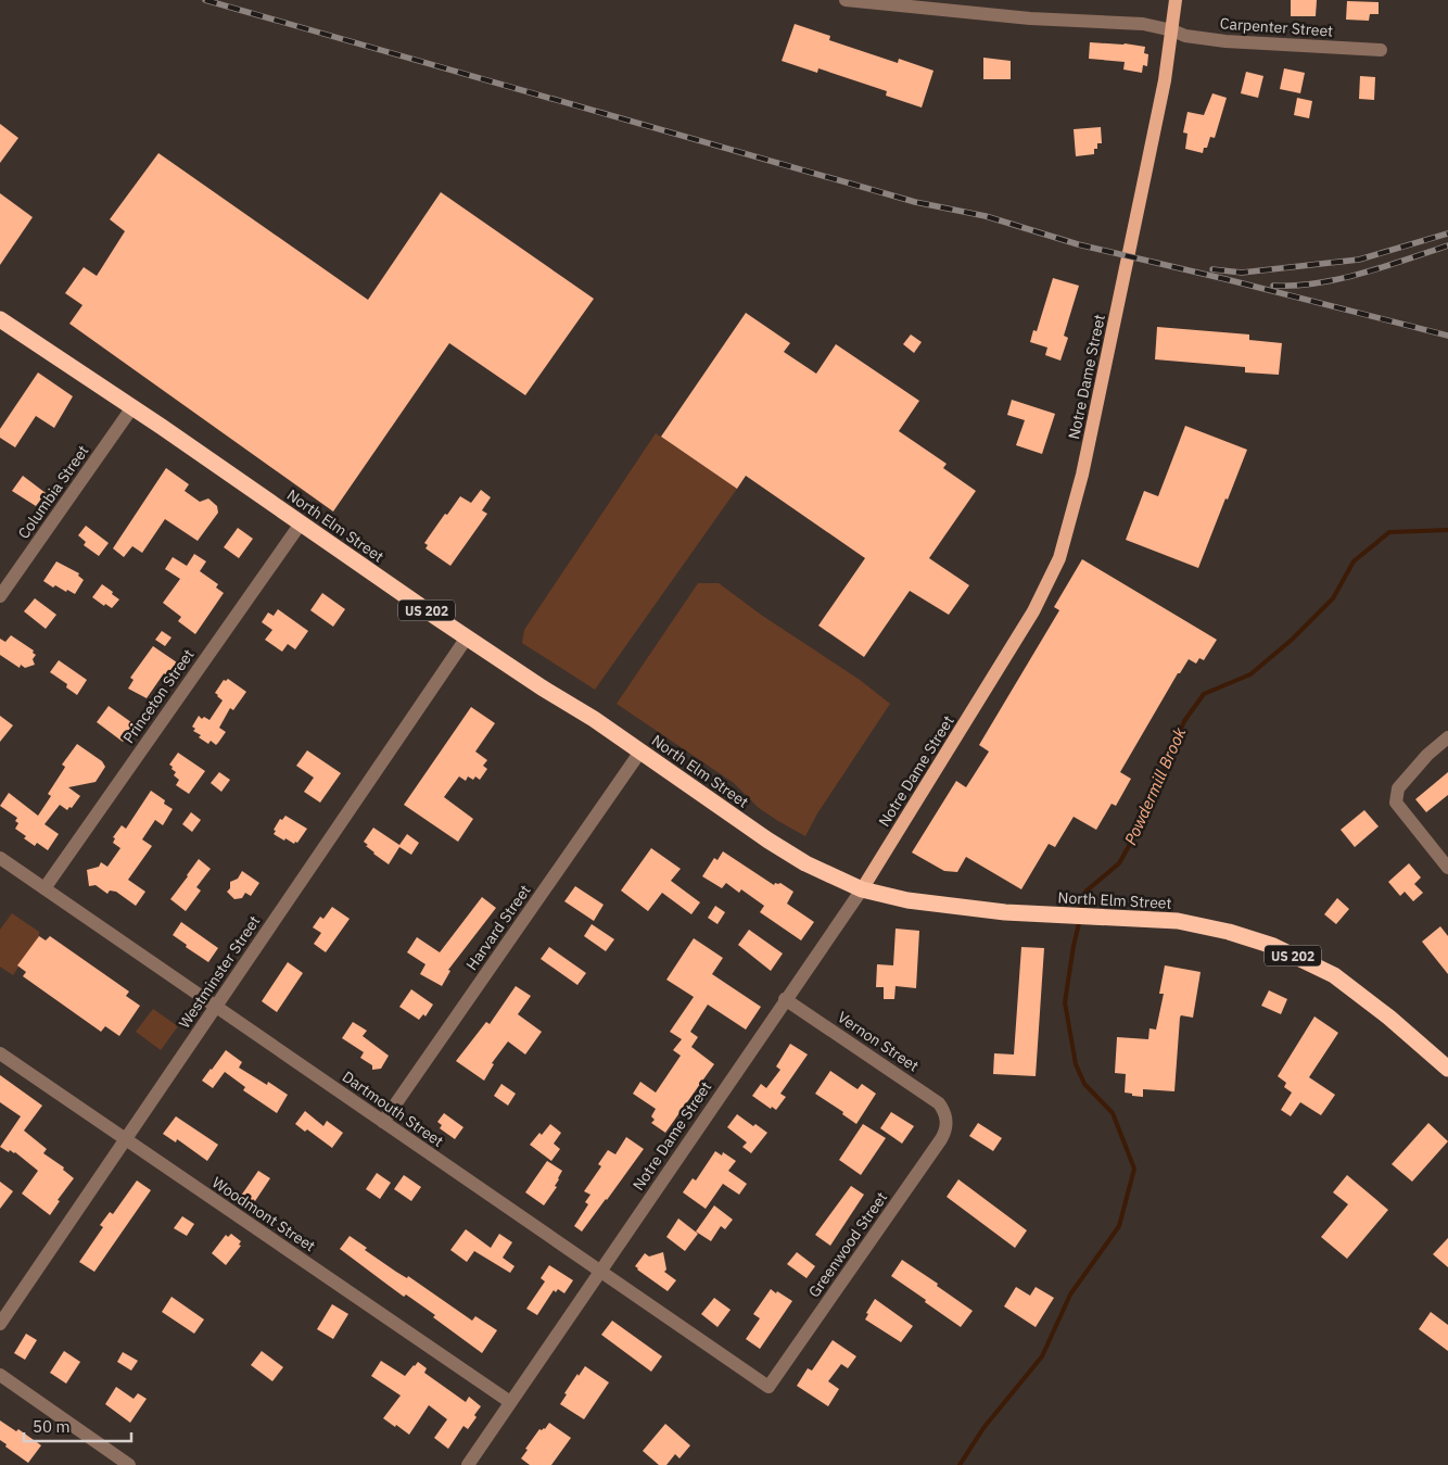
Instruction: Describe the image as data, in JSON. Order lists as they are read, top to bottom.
{
  "streets": {
    "highway": ["North Elm Street", "US 202"],
    "main road": ["Notre Dame Street"],
    "street": [
      "Carpenter Street",
      "Columbia Street",
      "Princeton Street",
      "Harvard Street",
      "Westminster Street",
      "Vernon Street",
      "Dartmouth Street",
      "Woodmont Street",
      "Greenwood Street"
    ]
  },
  "crossings": [
    ["Carpenter Street", "Notre Dame Street"],
    ["Notre Dame Street", "North Elm Street"],
    ["Notre Dame Street", "Vernon Street"],
    ["Notre Dame Street", "Dartmouth Street"],
    ["Notre Dame Street", "Woodmont Street"],
    ["Columbia Street", "North Elm Street"],
    ["North Elm Street", "Princeton Street"],
    ["North Elm Street", "Harvard Street"],
    ["North Elm Street", "Westminster Street"],
    ["Princeton Street", "Dartmouth Street"],
    ["Harvard Street", "Dartmouth Street"],
    ["Westminster Street", "Dartmouth Street"],
    ["Westminster Street", "Woodmont Street"],
    ["Vernon Street", "Greenwood Street"],
    ["Dartmouth Street", "Greenwood Street"]
  ],
  "water": ["Powdermill Brook"],
  "scale_bar": "50 m"
}
